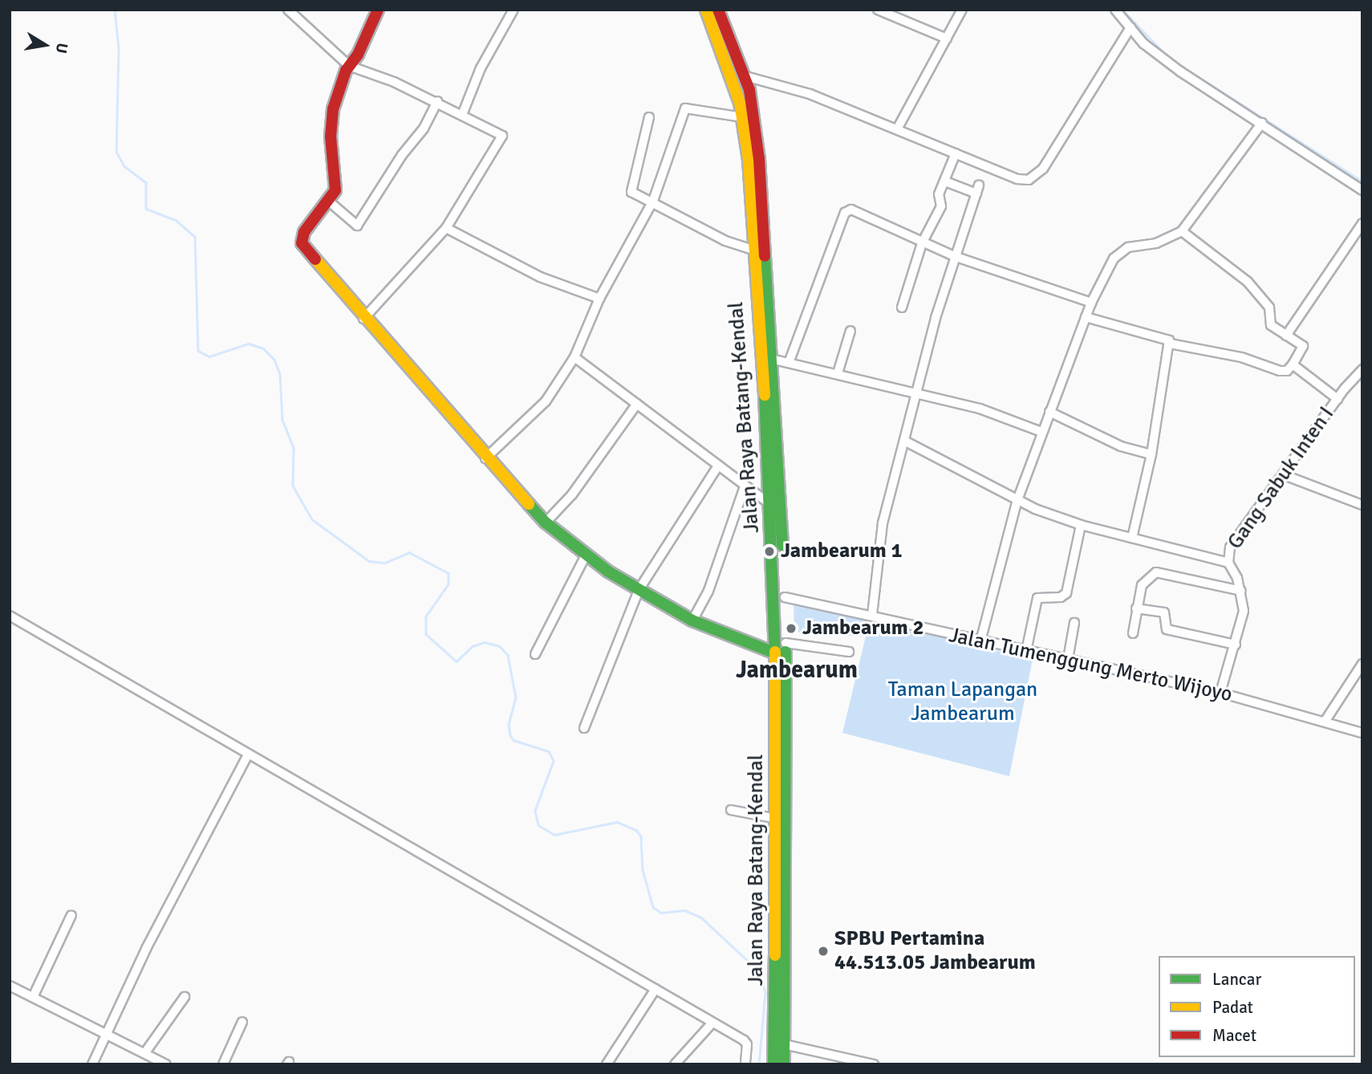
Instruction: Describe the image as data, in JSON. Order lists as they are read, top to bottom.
{
  "streets": {
    "main road": ["Jalan Raya Batang-Kendal"],
    "street": ["Gang Sabuk Inten I", "Jalan Tumenggung Merto Wijoyo"]
  },
  "crossings": [
    ["Jalan Raya Batang-Kendal", "Jalan Tumenggung Merto Wijoyo"],
    ["Gang Sabuk Inten I", "Jalan Tumenggung Merto Wijoyo"]
  ],
  "districts": ["Jambearum"],
  "parks": ["Taman Lapangan Jambearum"],
  "places": ["Jambearum 1", "Jambearum 2", "SPBU Pertamina 44.513.05 Jambearum"],
  "legend": ["Lancar", "Padat", "Macet"],
  "north": "right"
}
